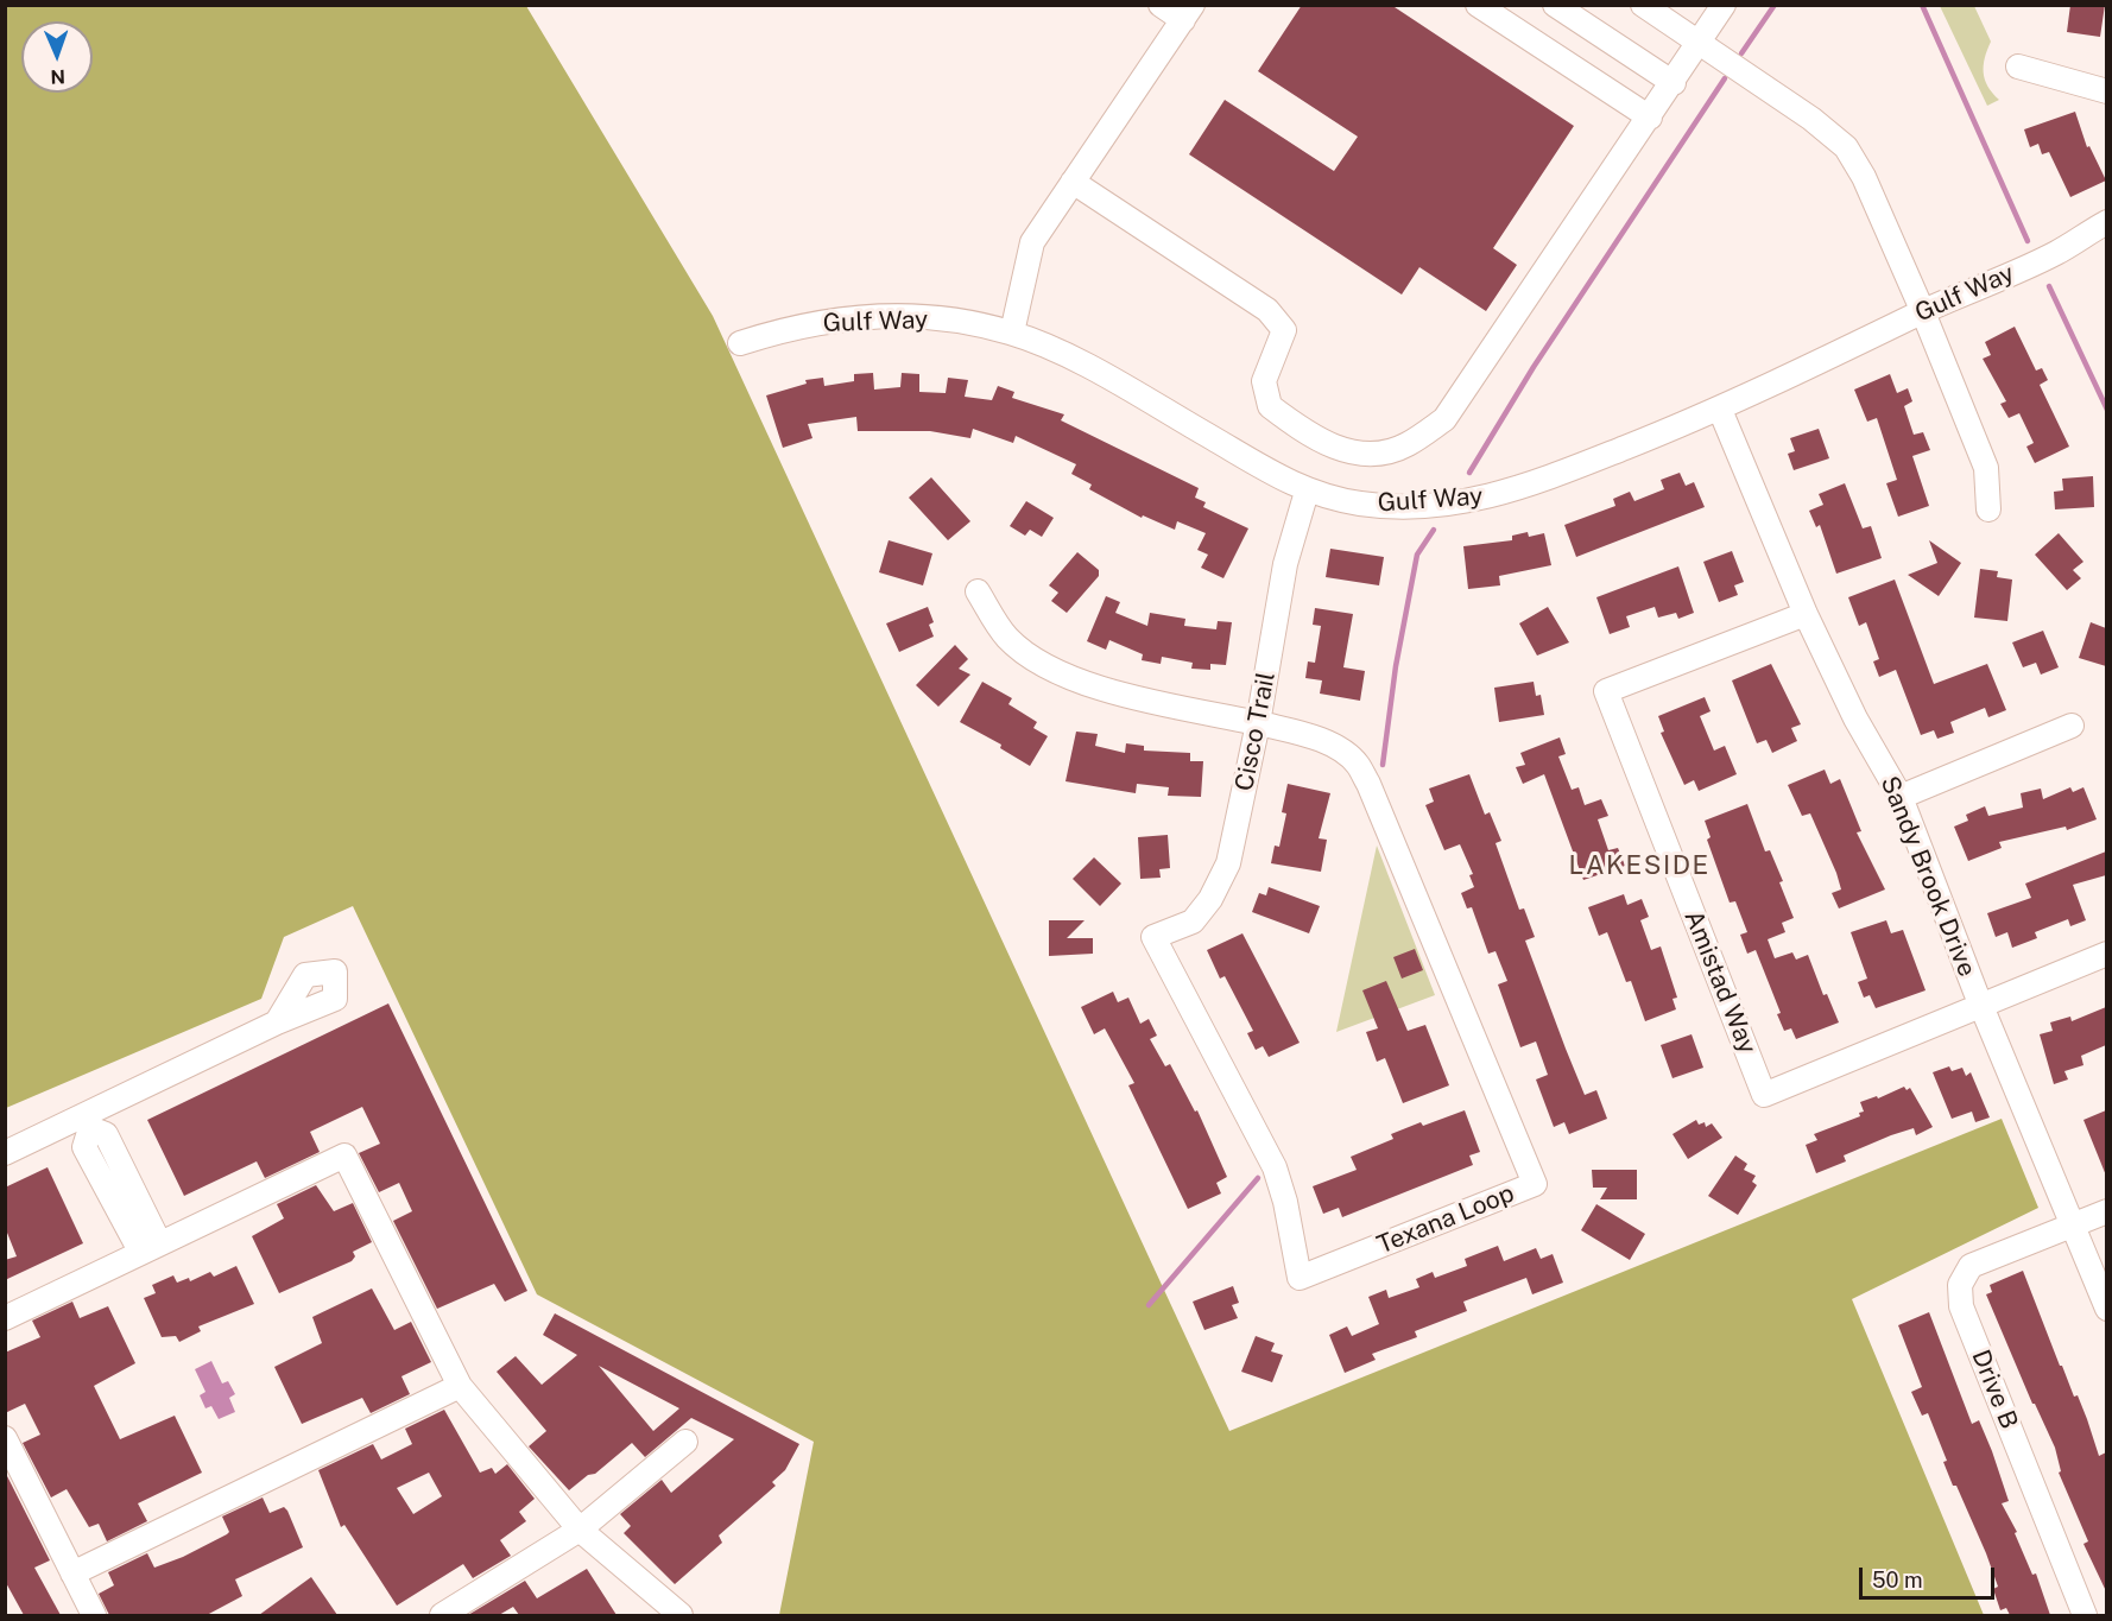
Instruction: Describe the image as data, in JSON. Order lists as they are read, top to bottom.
{
  "streets": {
    "street": [
      "Gulf Way",
      "Cisco Trail",
      "Sandy Brook Drive",
      "Amistad Way",
      "Texana Loop",
      "Drive B"
    ]
  },
  "crossings": [
    ["Gulf Way", "Cisco Trail"],
    ["Gulf Way", "Sandy Brook Drive"],
    ["Cisco Trail", "Texana Loop"],
    ["Sandy Brook Drive", "Amistad Way"],
    ["Sandy Brook Drive", "Drive B"]
  ],
  "districts": ["LAKESIDE"],
  "scale_bar": "50 m",
  "north": "bottom"
}
